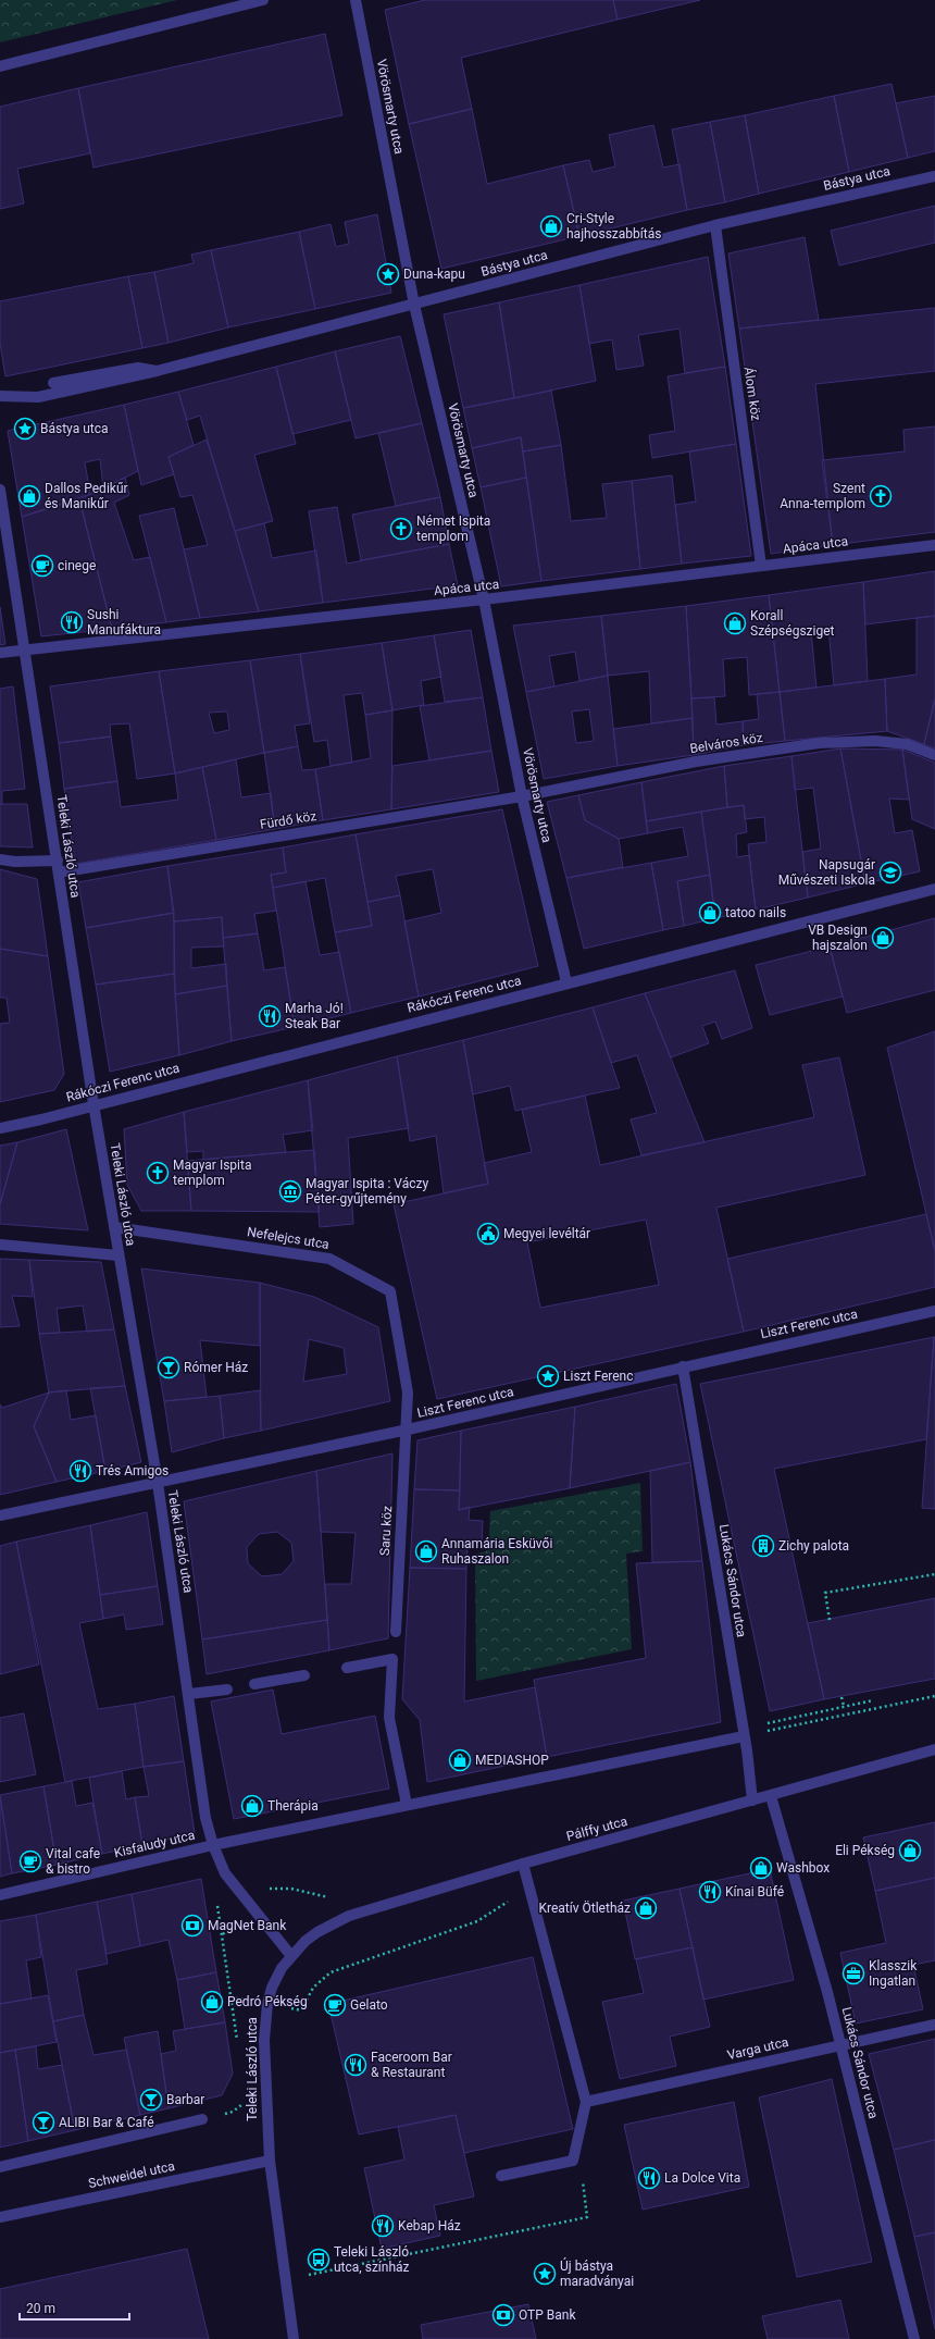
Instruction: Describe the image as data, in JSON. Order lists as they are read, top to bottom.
{
  "streets": {
    "street": [
      "Vörösmarty utca",
      "Bástya utca",
      "Álom köz",
      "Apáca utca",
      "Belváros köz",
      "Fürdő köz",
      "Teleki László utca",
      "Rákóczi Ferenc utca",
      "Nefelejcs utca",
      "Liszt Ferenc utca",
      "Saru köz",
      "Lukács Sándor utca",
      "Pálffy utca",
      "Kisfaludy utca",
      "Varga utca",
      "Schweidel utca"
    ]
  },
  "crossings": [
    ["Vörösmarty utca", "Bástya utca"],
    ["Vörösmarty utca", "Apáca utca"],
    ["Vörösmarty utca", "Belváros köz"],
    ["Vörösmarty utca", "Fürdő köz"],
    ["Vörösmarty utca", "Rákóczi Ferenc utca"],
    ["Bástya utca", "Álom köz"],
    ["Álom köz", "Apáca utca"],
    ["Apáca utca", "Teleki László utca"],
    ["Belváros köz", "Fürdő köz"],
    ["Fürdő köz", "Teleki László utca"],
    ["Teleki László utca", "Rákóczi Ferenc utca"],
    ["Teleki László utca", "Nefelejcs utca"],
    ["Teleki László utca", "Liszt Ferenc utca"],
    ["Teleki László utca", "Pálffy utca"],
    ["Teleki László utca", "Kisfaludy utca"],
    ["Teleki László utca", "Schweidel utca"],
    ["Nefelejcs utca", "Liszt Ferenc utca"],
    ["Nefelejcs utca", "Saru köz"],
    ["Liszt Ferenc utca", "Saru köz"],
    ["Liszt Ferenc utca", "Lukács Sándor utca"],
    ["Lukács Sándor utca", "Pálffy utca"],
    ["Lukács Sándor utca", "Varga utca"]
  ],
  "places": {
    "shop": [
      "Cri-Style hajhosszabbítás",
      "Dallos Pedikűr és Manikűr",
      "Korall Szépségsziget",
      "tatoo nails",
      "VB Design hajszalon",
      "Annamária Esküvői Ruhaszalon",
      "MEDIASHOP",
      "Therápia",
      "Eli Pékség",
      "Washbox",
      "Kreatív Ötletház",
      "Pedró Pékség"
    ],
    "place": [
      "Duna-kapu",
      "Bástya utca",
      "Liszt Ferenc",
      "Új bástya maradványai"
    ],
    "church": ["Szent Anna-templom", "Német Ispita templom", "Magyar Ispita templom"],
    "cafe": ["cinege", "Vital cafe & bistro", "Gelato"],
    "restaurant": [
      "Sushi Manufáktura",
      "Marha Jó! Steak Bar",
      "Trés Amigos",
      "Kínai Büfé",
      "Faceroom Bar & Restaurant",
      "La Dolce Vita",
      "Kebap Ház"
    ],
    "school or university": ["Napsugár Művészeti Iskola"],
    "museum": ["Magyar Ispita : Váczy Péter-gyűjtemény"],
    "public building": ["Megyei levéltár"],
    "bar": ["Rómer Ház", "Barbar", "ALIBI Bar & Café"],
    "building": ["Zichy palota"],
    "bank": ["MagNet Bank", "OTP Bank"],
    "office": ["Klasszik Ingatlan"],
    "bus stop": ["Teleki László utca, színház"]
  },
  "scale_bar": "20 m"
}
